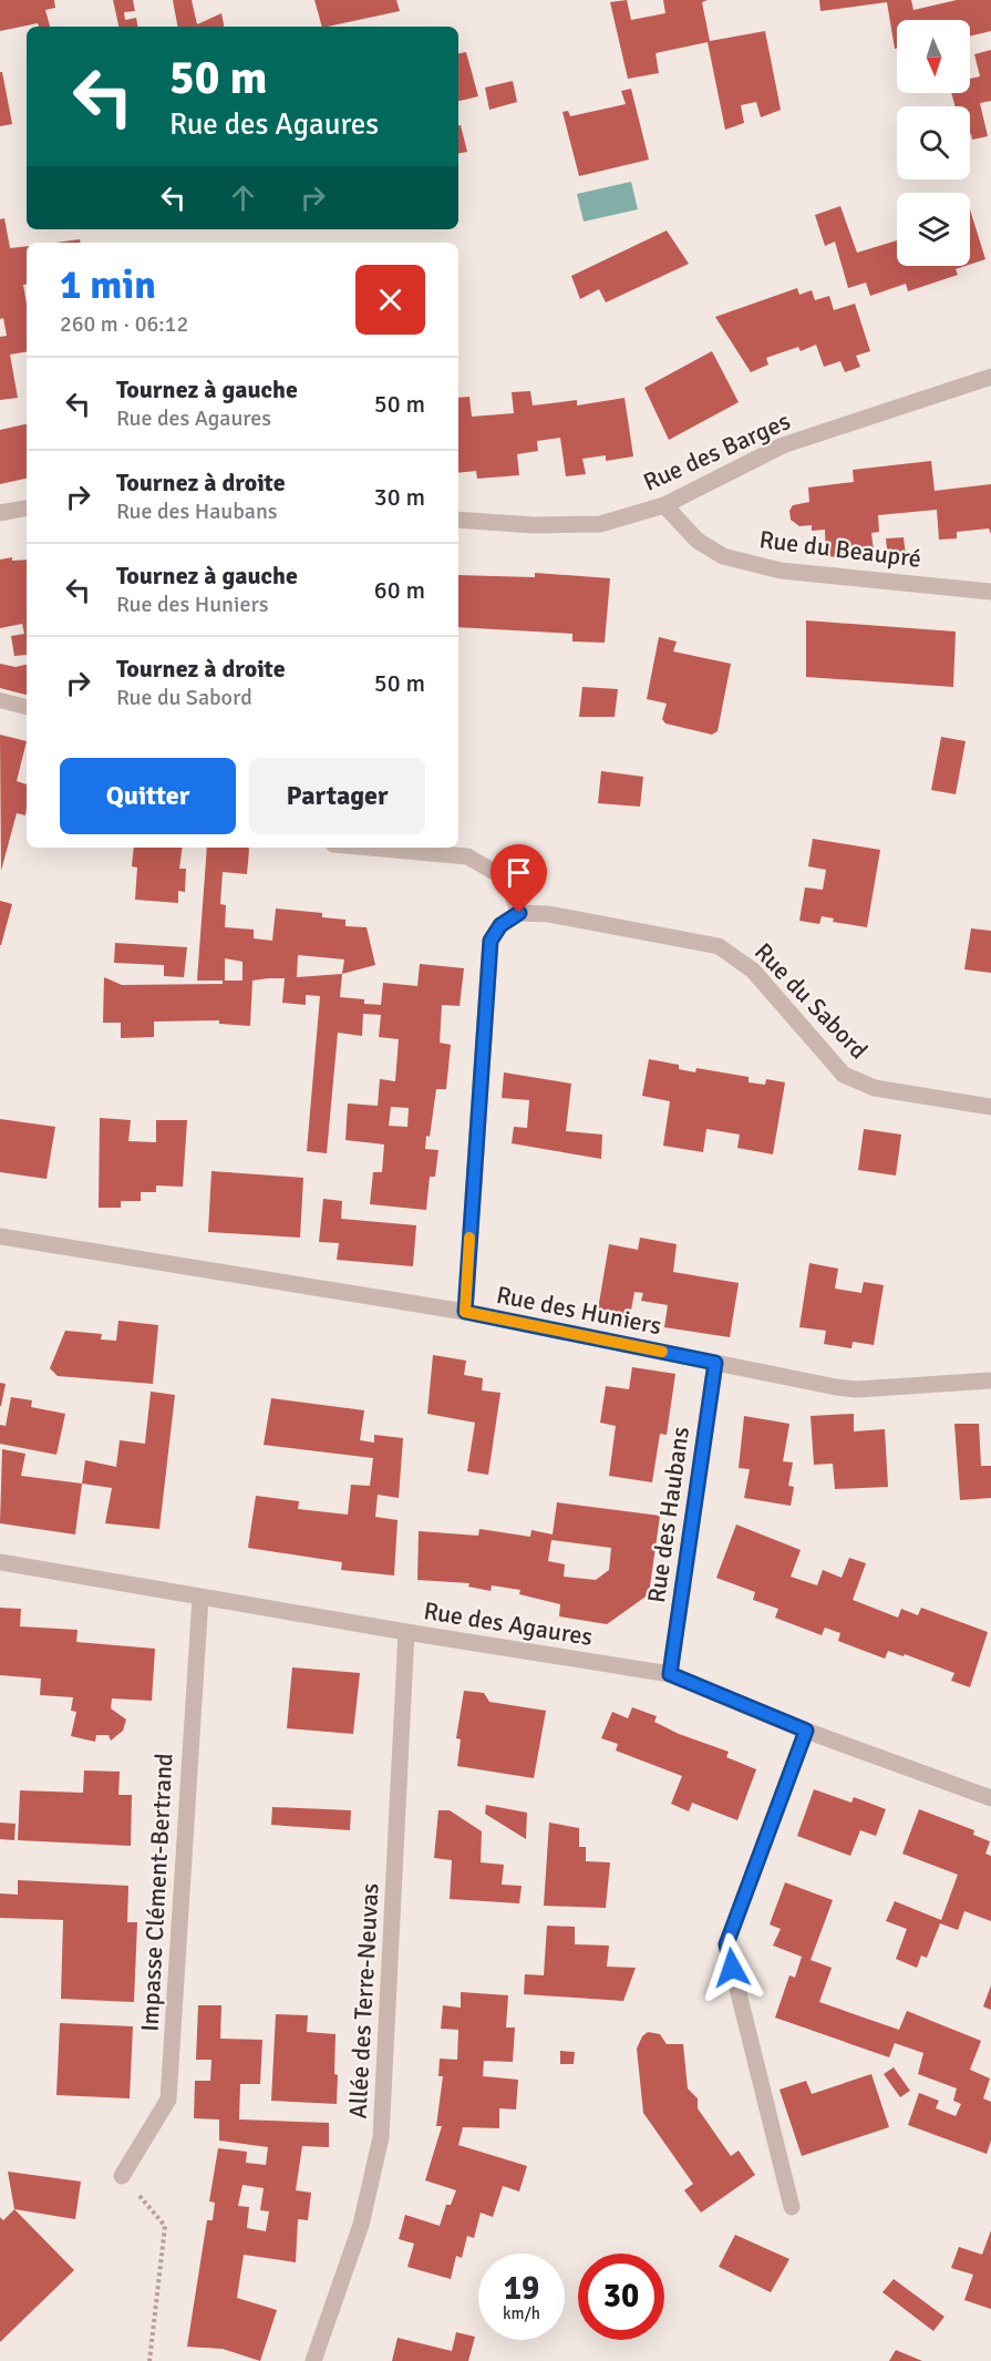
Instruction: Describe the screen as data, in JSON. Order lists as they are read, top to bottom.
{
  "streets": {
    "street": [
      "Rue des Barges",
      "Rue du Beaupré",
      "Rue du Sabord",
      "Rue des Huniers",
      "Rue des Haubans",
      "Rue des Agaures",
      "Impasse Clément-Bertrand",
      "Allée des Terre-Neuvas"
    ]
  },
  "crossings": [
    ["Rue des Barges", "Rue du Beaupré"],
    ["Rue des Huniers", "Rue des Haubans"],
    ["Rue des Haubans", "Rue des Agaures"],
    ["Rue des Agaures", "Impasse Clément-Bertrand"],
    ["Rue des Agaures", "Allée des Terre-Neuvas"]
  ],
  "north": "bottom",
  "page": {
    "turn": ["50 m", "Rue des Agaures"],
    "heading": ["1 min", "260 m · 06:12"],
    "list": [
      {
        "name": "Tournez à gauche",
        "note": "Rue des Agaures",
        "value": "50 m"
      },
      {
        "name": "Tournez à droite",
        "note": "Rue des Haubans",
        "value": "30 m"
      },
      {
        "name": "Tournez à gauche",
        "note": "Rue des Huniers",
        "value": "60 m"
      },
      {
        "name": "Tournez à droite",
        "note": "Rue du Sabord",
        "value": "50 m"
      }
    ],
    "buttons": ["Quitter", "Partager"],
    "speed": "19 km/h",
    "limit": "30"
  }
}
